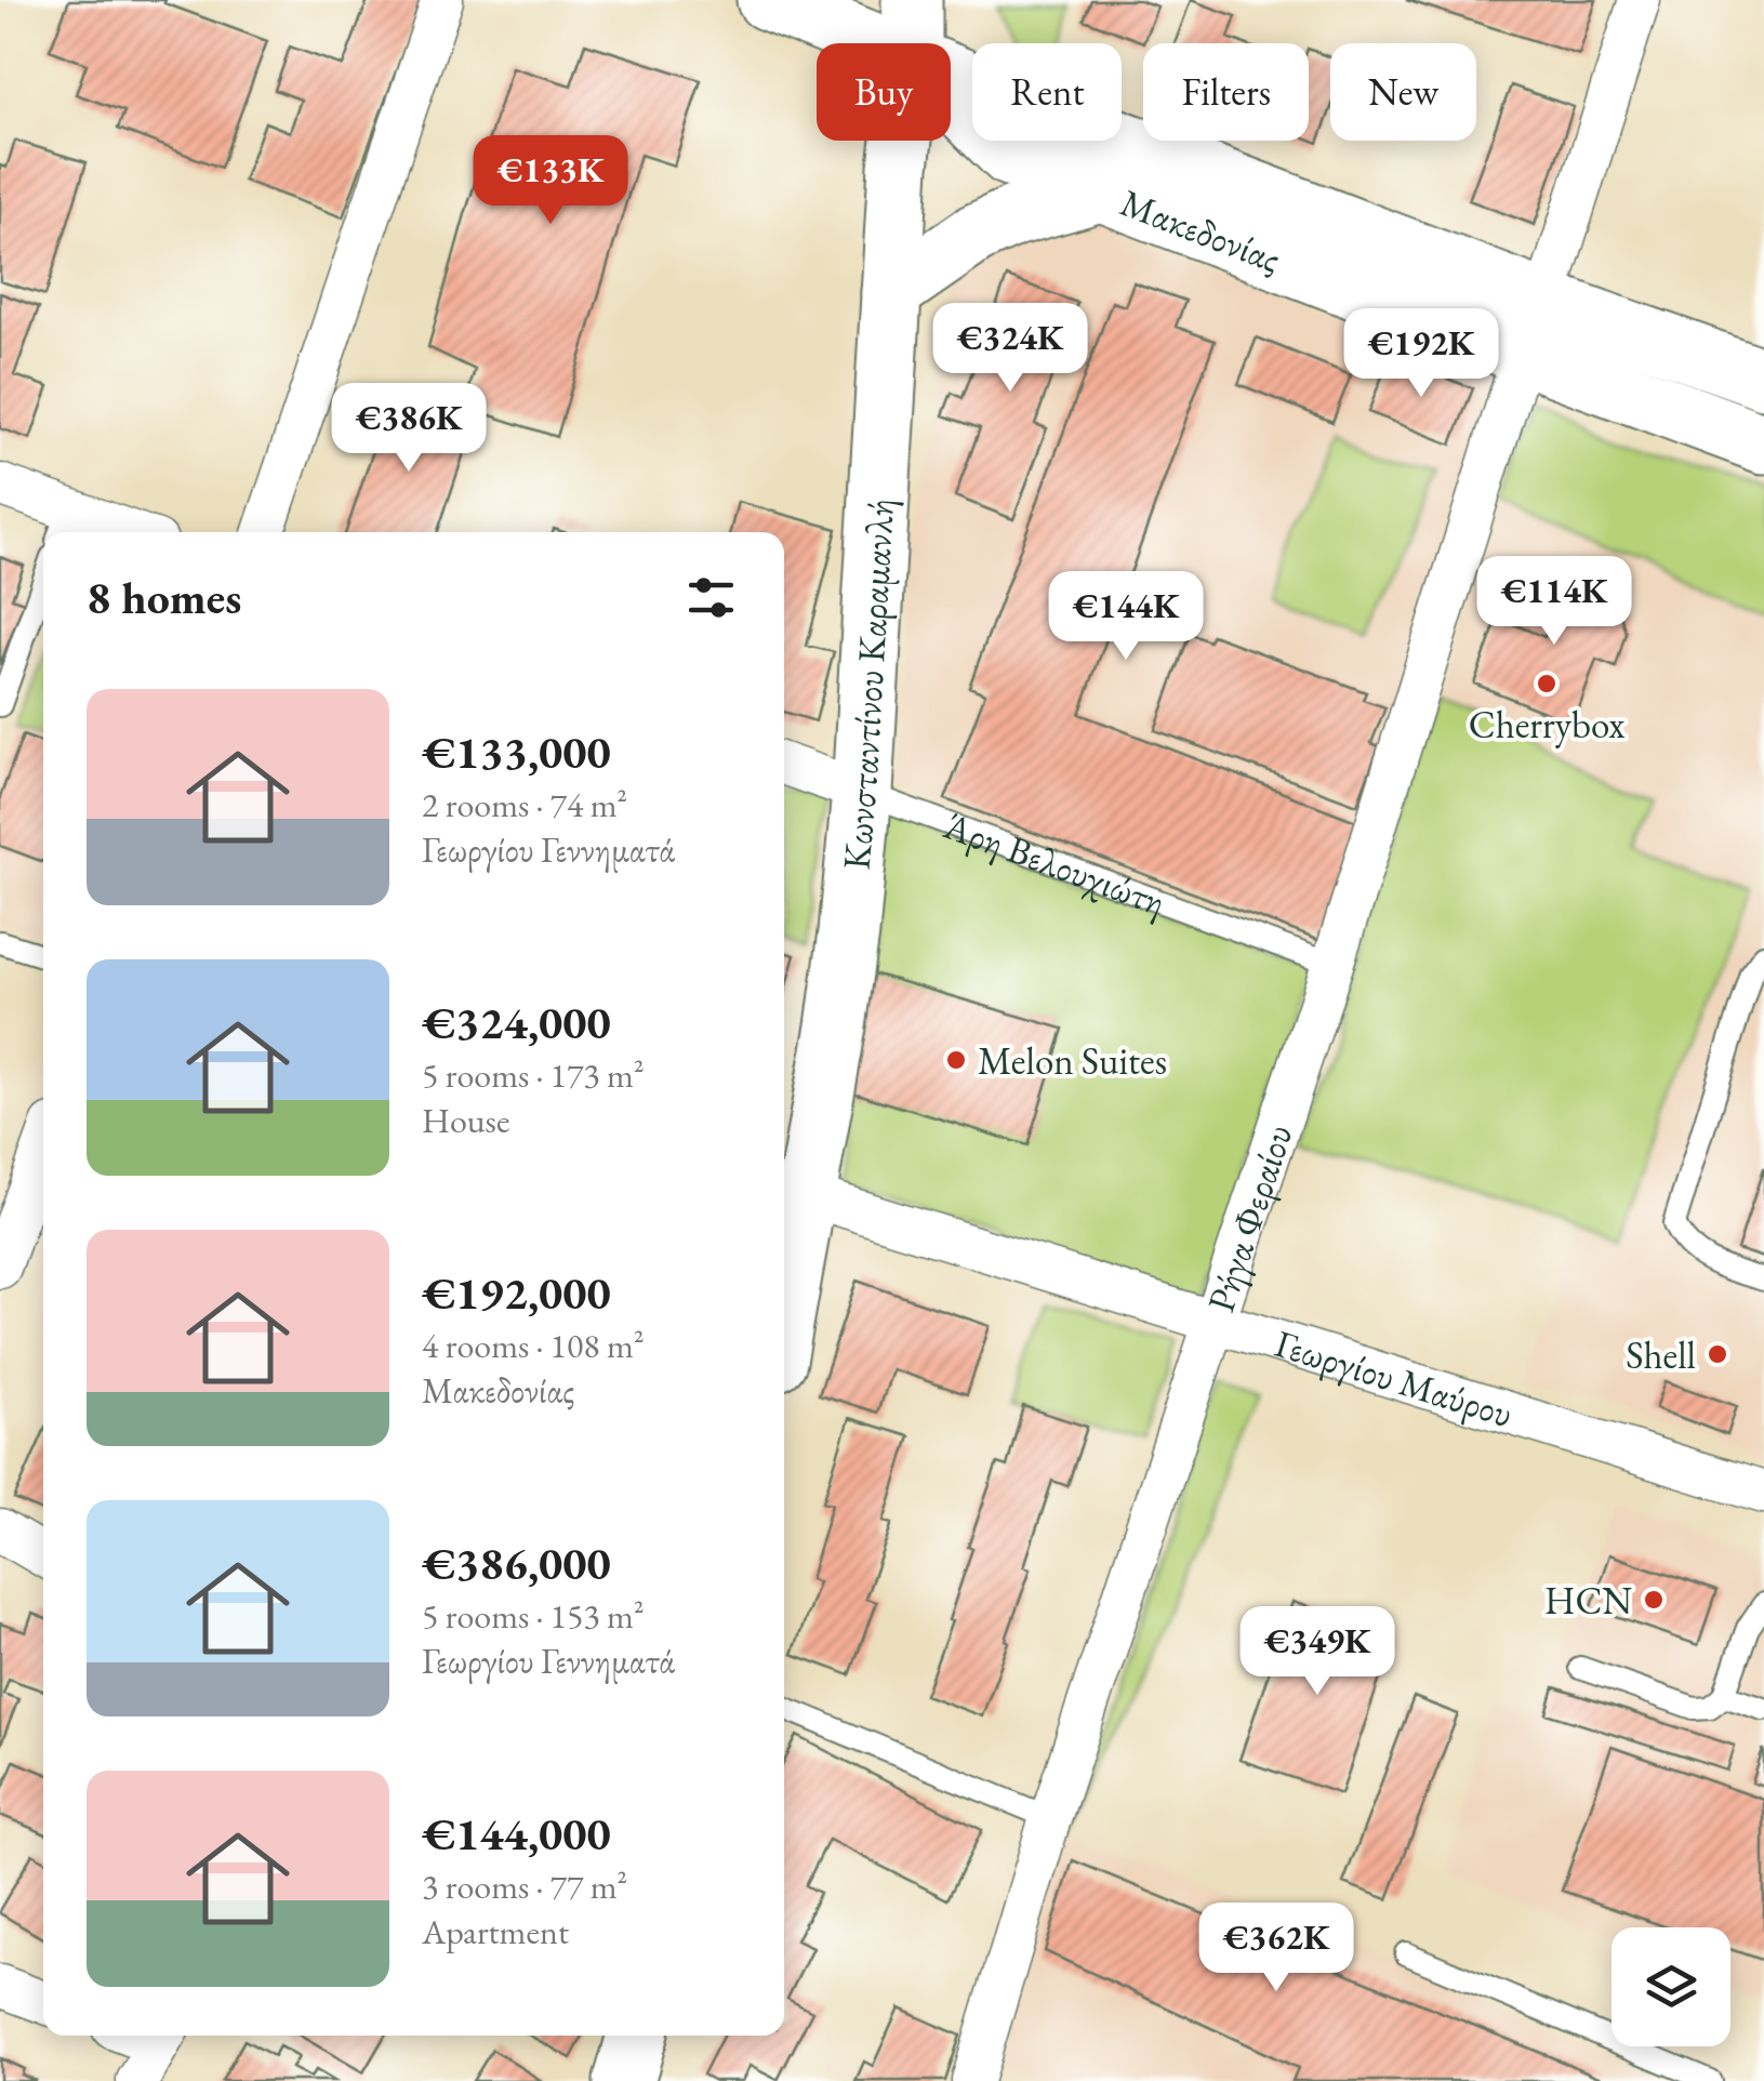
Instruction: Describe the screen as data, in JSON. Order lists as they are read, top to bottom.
{
  "streets": {
    "main road": ["Μακεδονίας", "Κωνσταντίνου Καραμανλή"],
    "street": ["Άρη Βελουχιώτη", "Ρήγα Φεραίου", "Γεωργίου Μαύρου"]
  },
  "crossings": [
    ["Μακεδονίας", "Ρήγα Φεραίου"],
    ["Κωνσταντίνου Καραμανλή", "Άρη Βελουχιώτη"],
    ["Κωνσταντίνου Καραμανλή", "Γεωργίου Μαύρου"],
    ["Άρη Βελουχιώτη", "Ρήγα Φεραίου"],
    ["Ρήγα Φεραίου", "Γεωργίου Μαύρου"]
  ],
  "places": [
    "Cherrybox",
    "Melon Suites",
    "Shell",
    "HCN"
  ],
  "page": {
    "chip": [
      "Buy",
      "Rent",
      "Filters",
      "New"
    ],
    "price": [
      "€133K",
      "€324K",
      "€192K",
      "€386K",
      "€114K",
      "€144K",
      "€349K",
      "€362K"
    ],
    "heading": "8 homes",
    "list": [
      {
        "name": "€133,000",
        "note": "2 rooms · 74 m² · Γεωργίου Γεννηματά"
      },
      {
        "name": "€324,000",
        "note": "5 rooms · 173 m² · House"
      },
      {
        "name": "€192,000",
        "note": "4 rooms · 108 m² · Μακεδονίας"
      },
      {
        "name": "€386,000",
        "note": "5 rooms · 153 m² · Γεωργίου Γεννηματά"
      },
      {
        "name": "€144,000",
        "note": "3 rooms · 77 m² · Apartment"
      }
    ]
  }
}
